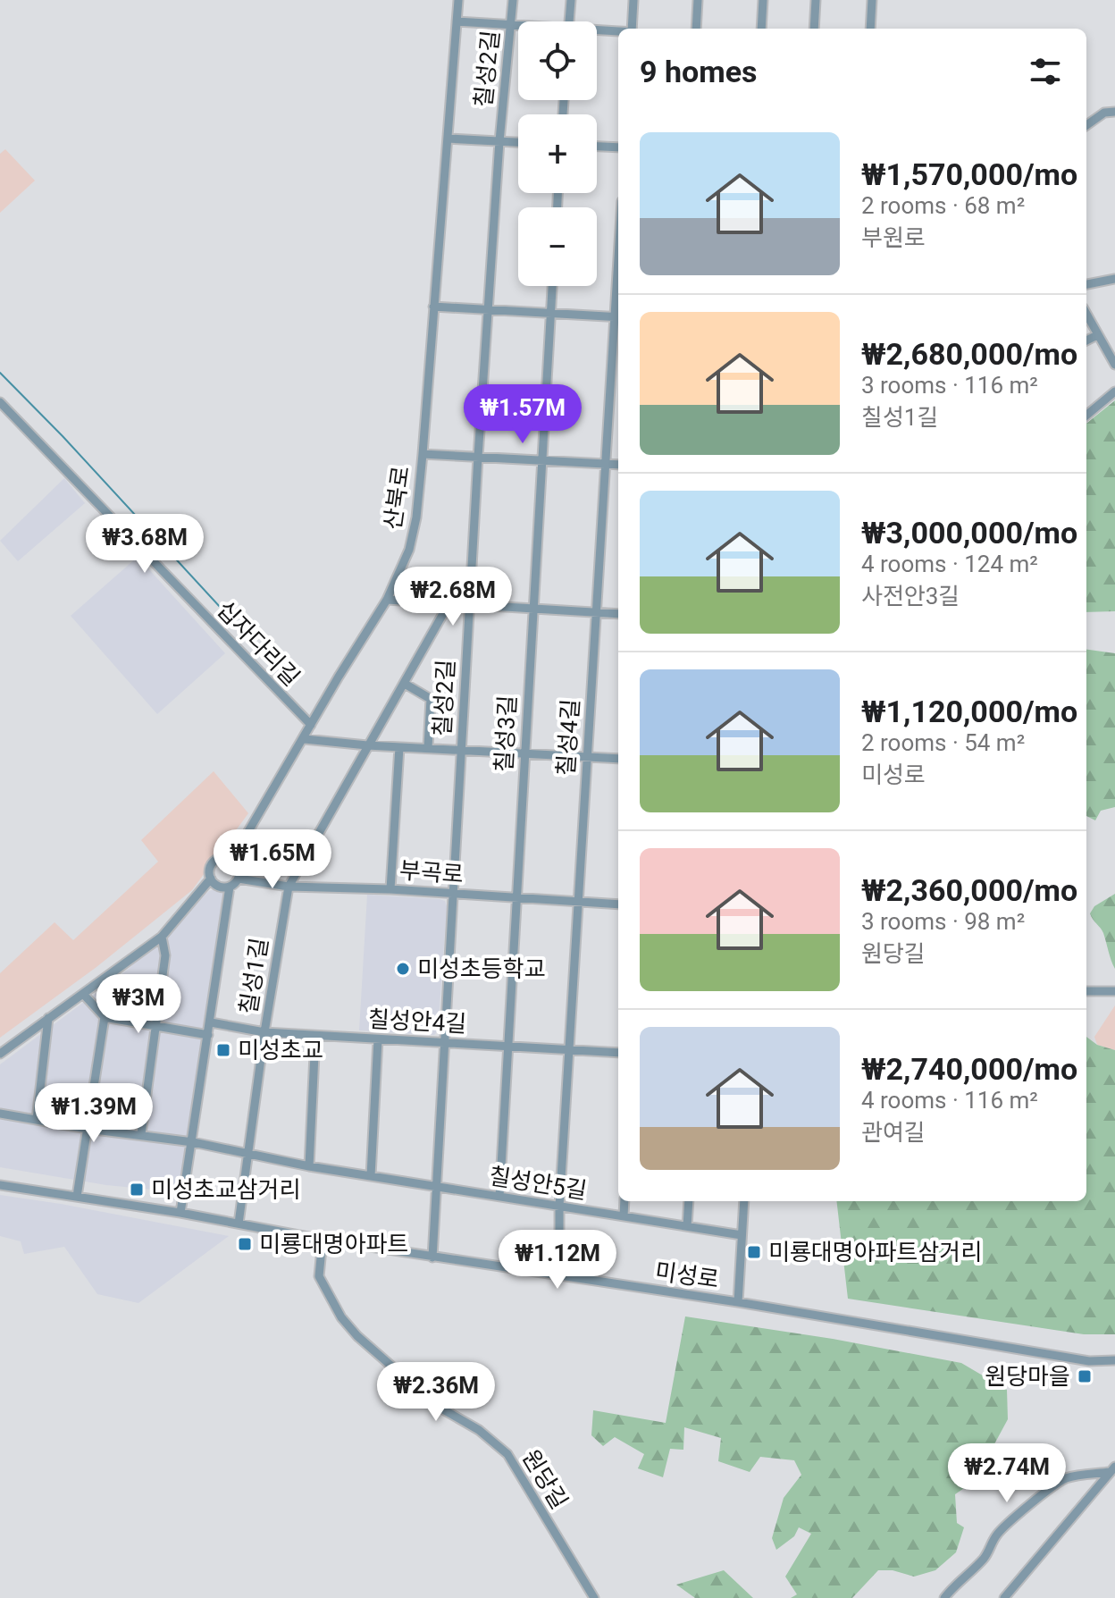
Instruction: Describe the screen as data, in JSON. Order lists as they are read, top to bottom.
{
  "streets": {
    "street": [
      "칠성2길",
      "산북로",
      "십자다리길",
      "칠성3길",
      "칠성4길",
      "부곡로",
      "칠성1길",
      "칠성안4길",
      "칠성안5길",
      "미성로",
      "원당길"
    ]
  },
  "crossings": [
    ["칠성2길", "산북로"],
    ["칠성2길", "부곡로"],
    ["칠성2길", "칠성안4길"],
    ["칠성2길", "칠성안5길"],
    ["칠성2길", "미성로"],
    ["산북로", "십자다리길"],
    ["산북로", "부곡로"],
    ["칠성3길", "부곡로"],
    ["칠성3길", "칠성안4길"],
    ["칠성3길", "칠성안5길"],
    ["칠성4길", "부곡로"],
    ["칠성4길", "칠성안4길"],
    ["칠성4길", "칠성안5길"],
    ["칠성4길", "미성로"],
    ["부곡로", "칠성1길"],
    ["칠성1길", "칠성안4길"],
    ["칠성1길", "칠성안5길"],
    ["칠성1길", "미성로"],
    ["미성로", "원당길"]
  ],
  "places": {
    "other": ["미성초등학교"],
    "transit": [
      "미성초교",
      "미성초교삼거리",
      "미룡대명아파트",
      "미룡대명아파트삼거리",
      "원당마을"
    ]
  },
  "page": {
    "map_buttons": ["+", "−"],
    "heading": "9 homes",
    "list": [
      {
        "name": "₩1,570,000/mo",
        "note": "2 rooms · 68 m² · 부원로"
      },
      {
        "name": "₩2,680,000/mo",
        "note": "3 rooms · 116 m² · 칠성1길"
      },
      {
        "name": "₩3,000,000/mo",
        "note": "4 rooms · 124 m² · 사전안3길"
      },
      {
        "name": "₩1,120,000/mo",
        "note": "2 rooms · 54 m² · 미성로"
      },
      {
        "name": "₩2,360,000/mo",
        "note": "3 rooms · 98 m² · 원당길"
      },
      {
        "name": "₩2,740,000/mo",
        "note": "4 rooms · 116 m² · 관여길"
      }
    ],
    "price": [
      "₩1.57M",
      "₩3.68M",
      "₩2.68M",
      "₩1.65M",
      "₩3M",
      "₩1.39M",
      "₩1.12M",
      "₩2.36M",
      "₩2.74M"
    ]
  }
}
